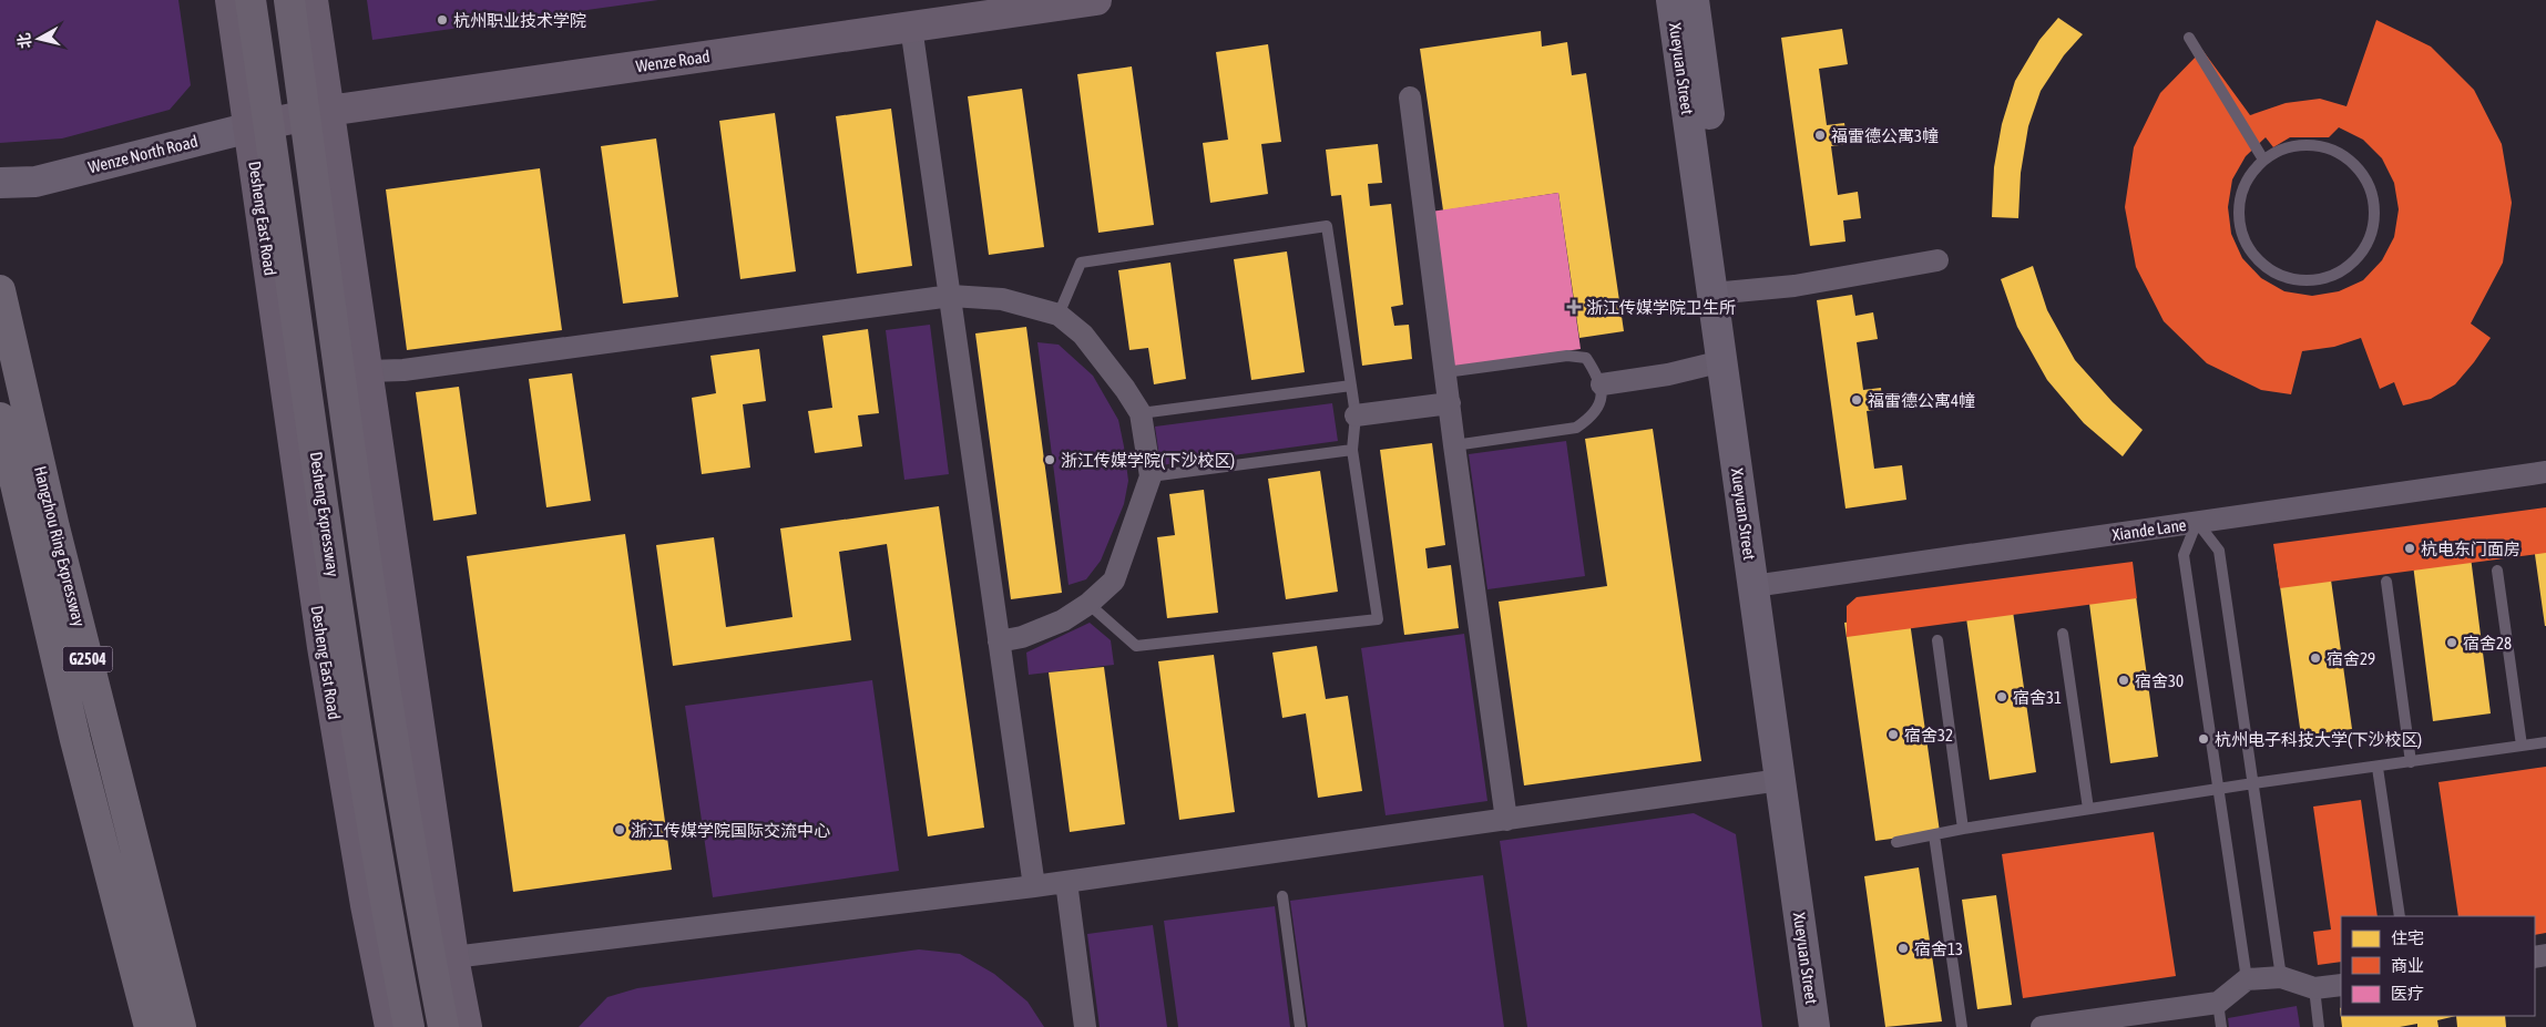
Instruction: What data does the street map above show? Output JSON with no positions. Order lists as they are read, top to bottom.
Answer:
{
  "streets": {
    "highway": ["Desheng Expressway", "Hangzhou Ring Expressway", "G2504"],
    "main road": [
      "Wenze Road",
      "Xueyuan Street",
      "Wenze North Road",
      "Desheng East Road"
    ],
    "street": ["Xiande Lane"]
  },
  "crossings": [
    ["Wenze Road", "Wenze North Road"],
    ["Wenze Road", "Desheng East Road"],
    ["Xueyuan Street", "Xiande Lane"],
    ["Wenze North Road", "Desheng East Road"]
  ],
  "places": {
    "other": [
      "杭州职业技术学院",
      "福雷德公寓3幢",
      "福雷德公寓4幢",
      "浙江传媒学院(下沙校区)",
      "杭电东门面房",
      "宿舍28",
      "宿舍29",
      "宿舍30",
      "宿舍31",
      "宿舍32",
      "杭州电子科技大学(下沙校区)",
      "浙江传媒学院国际交流中心",
      "宿舍13"
    ],
    "health": ["浙江传媒学院卫生所"]
  },
  "legend": ["住宅", "商业", "医疗"],
  "north": "left"
}
